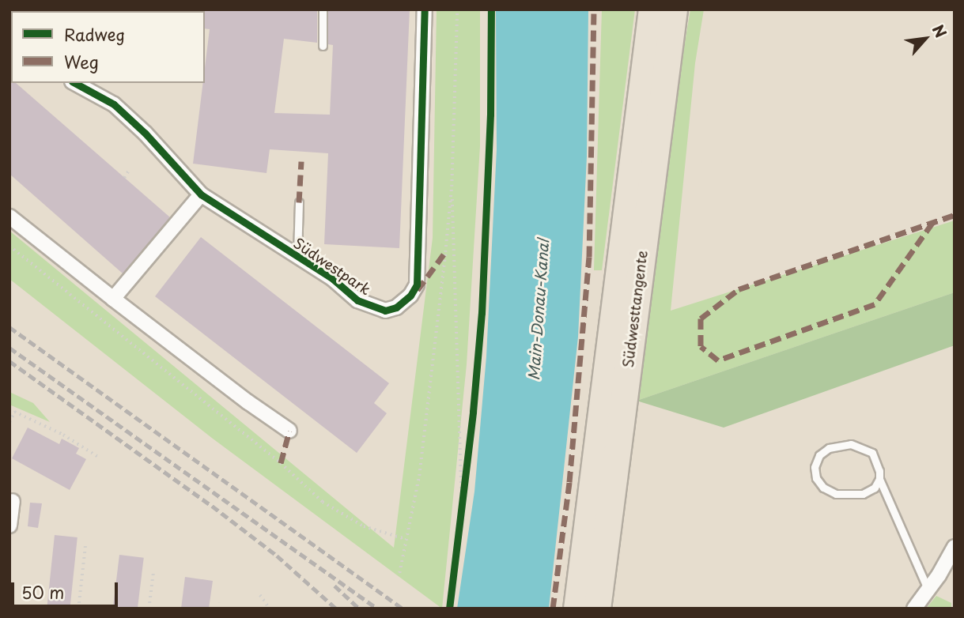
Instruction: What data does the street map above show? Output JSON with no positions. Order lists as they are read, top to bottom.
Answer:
{
  "streets": {
    "highway": ["Südwesttangente"],
    "street": ["Südwestpark"]
  },
  "water": ["Main-Donau-Kanal"],
  "legend": ["Radweg", "Weg"],
  "scale_bar": "50 m",
  "north": "top right"
}
